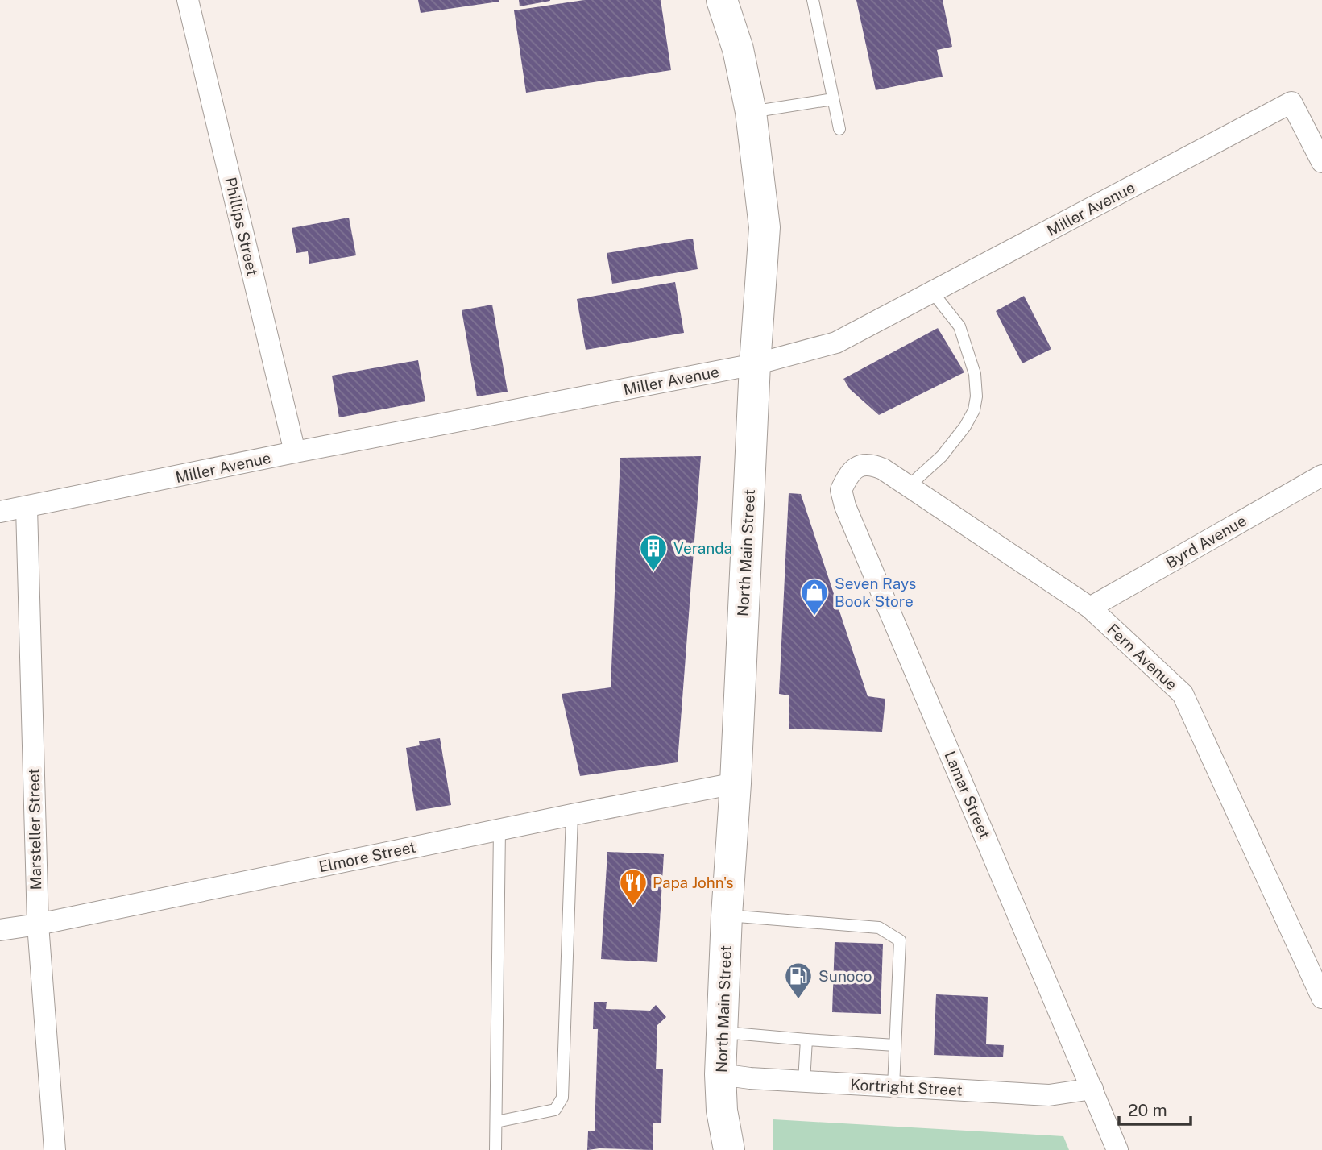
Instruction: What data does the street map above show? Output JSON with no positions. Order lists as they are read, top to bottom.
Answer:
{
  "streets": {
    "main road": ["North Main Street"],
    "street": [
      "Miller Avenue",
      "Phillips Street",
      "Byrd Avenue",
      "Fern Avenue",
      "Lamar Street",
      "Marsteller Street",
      "Elmore Street",
      "Kortright Street"
    ]
  },
  "crossings": [
    ["Miller Avenue", "Phillips Street"],
    ["Miller Avenue", "North Main Street"],
    ["Miller Avenue", "Marsteller Street"],
    ["Byrd Avenue", "Fern Avenue"],
    ["North Main Street", "Elmore Street"],
    ["North Main Street", "Kortright Street"],
    ["Fern Avenue", "Lamar Street"],
    ["Lamar Street", "Kortright Street"],
    ["Marsteller Street", "Elmore Street"]
  ],
  "places": {
    "building": ["Veranda"],
    "shop": ["Seven Rays Book Store"],
    "restaurant": ["Papa John's"],
    "fuel station": ["Sunoco"]
  },
  "scale_bar": "20 m"
}
